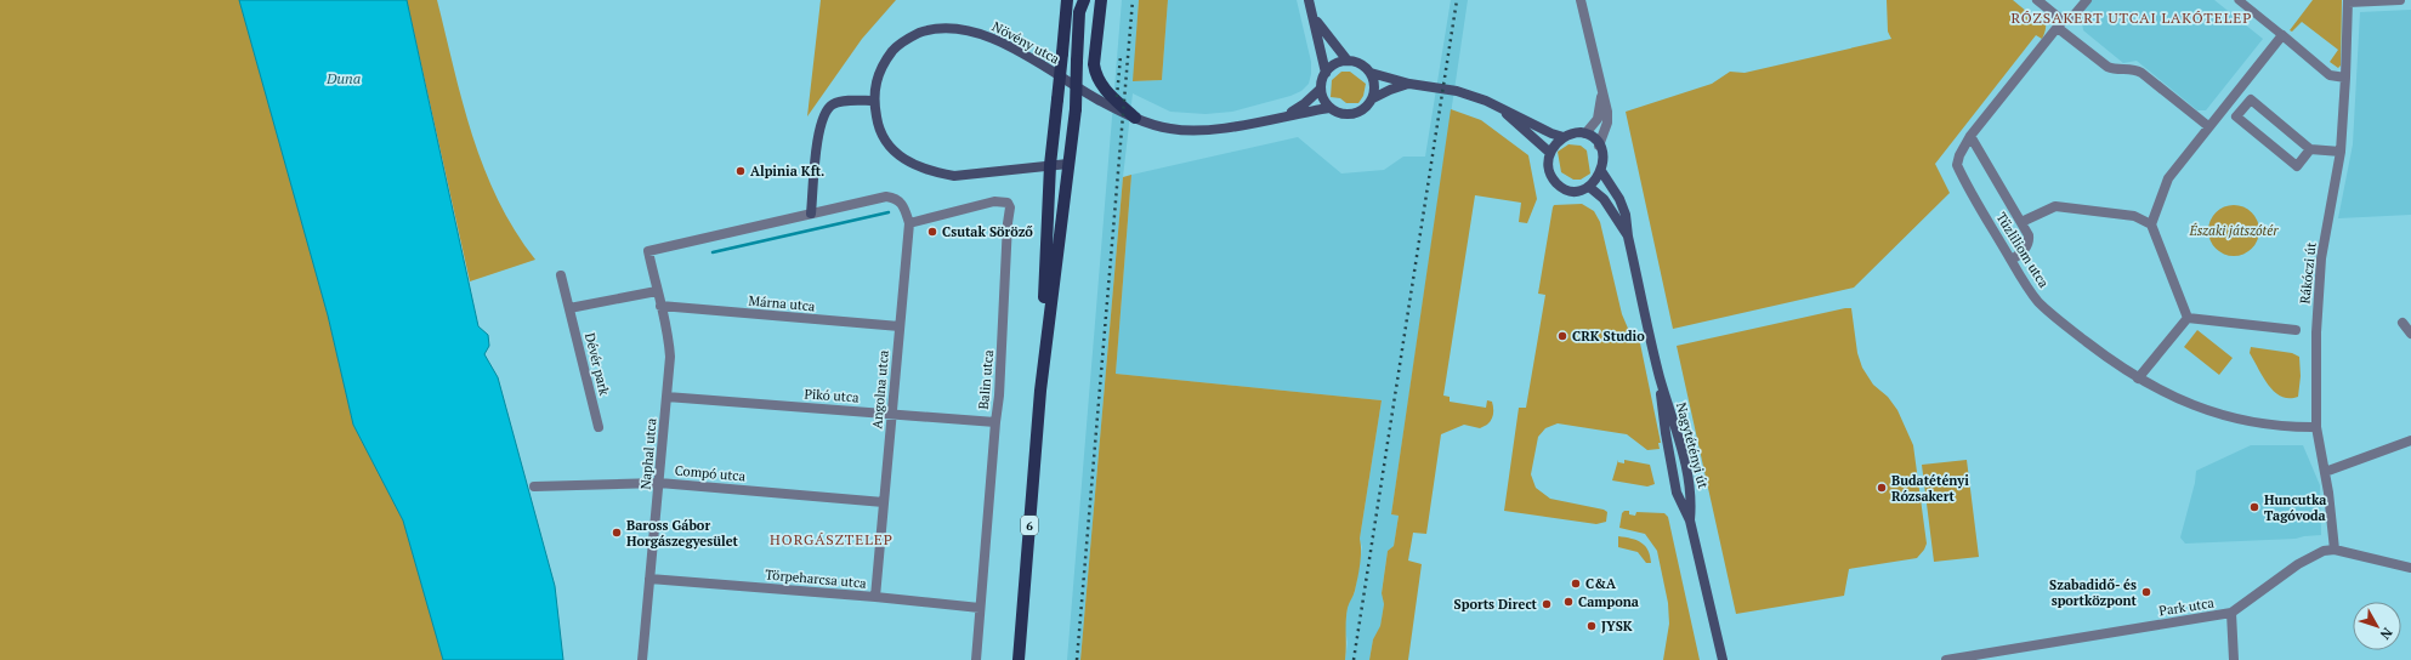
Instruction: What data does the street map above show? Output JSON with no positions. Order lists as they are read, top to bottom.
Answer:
{
  "streets": {
    "main road": ["Növény utca", "Nagytétényi út", "6"],
    "street": [
      "Tűzliliom utca",
      "Rákóczi út",
      "Márna utca",
      "Dévér park",
      "Balin utca",
      "Angolna utca",
      "Pikó utca",
      "Naphal utca",
      "Compó utca",
      "Törpeharcsa utca",
      "Park utca"
    ]
  },
  "crossings": [
    ["Növény utca", "Nagytétényi út"],
    ["Növény utca", "6"],
    ["Tűzliliom utca", "Rákóczi út"],
    ["Rákóczi út", "Park utca"],
    ["Márna utca", "Angolna utca"],
    ["Márna utca", "Naphal utca"],
    ["Balin utca", "Angolna utca"],
    ["Balin utca", "Pikó utca"],
    ["Balin utca", "Törpeharcsa utca"],
    ["Angolna utca", "Pikó utca"],
    ["Angolna utca", "Naphal utca"],
    ["Angolna utca", "Compó utca"],
    ["Angolna utca", "Törpeharcsa utca"],
    ["Pikó utca", "Naphal utca"],
    ["Naphal utca", "Compó utca"],
    ["Naphal utca", "Törpeharcsa utca"]
  ],
  "districts": ["RÓZSAKERT UTCAI LAKÓTELEP", "HORGÁSZTELEP"],
  "water": ["Duna"],
  "parks": ["Északi játszótér"],
  "places": [
    "Alpinia Kft.",
    "Csutak Söröző",
    "CRK Studio",
    "Budatétényi Rózsakert",
    "Huncutka Tagóvoda",
    "Baross Gábor Horgászegyesület",
    "C&A",
    "Szabadidő- és sportközpont",
    "Campona",
    "Sports Direct",
    "JYSK"
  ],
  "north": "bottom right"
}
